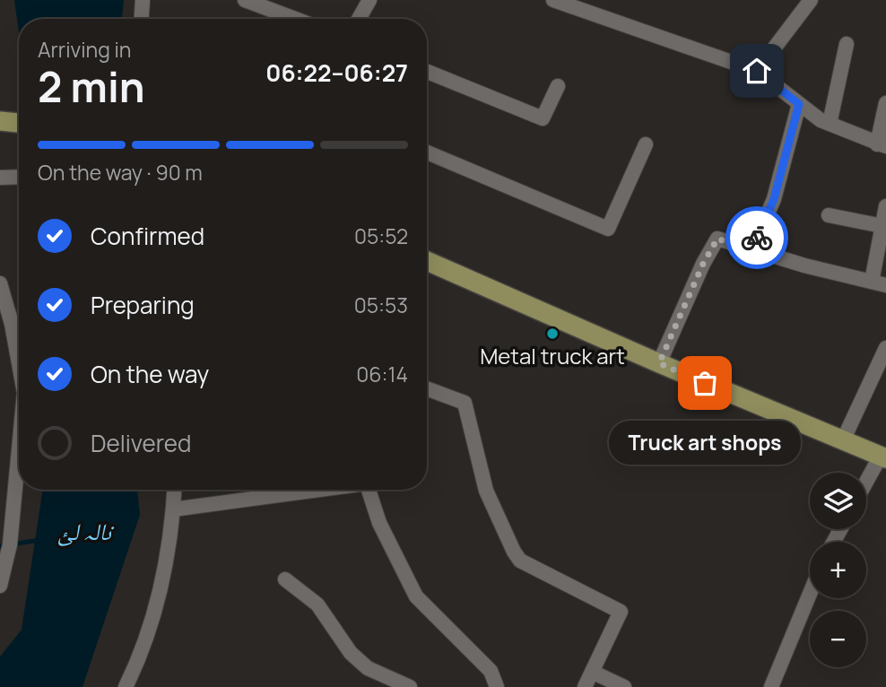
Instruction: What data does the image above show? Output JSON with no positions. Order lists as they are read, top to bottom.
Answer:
{
  "water": ["نالہ لئ"],
  "places": ["Metal truck art", "Truck art shops"],
  "page": {
    "heading": ["2 min", "Arriving in", "06:22–06:27"],
    "bar": "On the way · 90 m",
    "list": [
      ["Confirmed", "05:52"],
      ["Preparing", "05:53"],
      ["On the way", "06:14"],
      "Delivered"
    ],
    "bubble": "Truck art shops",
    "map_buttons": ["+", "−"]
  }
}
